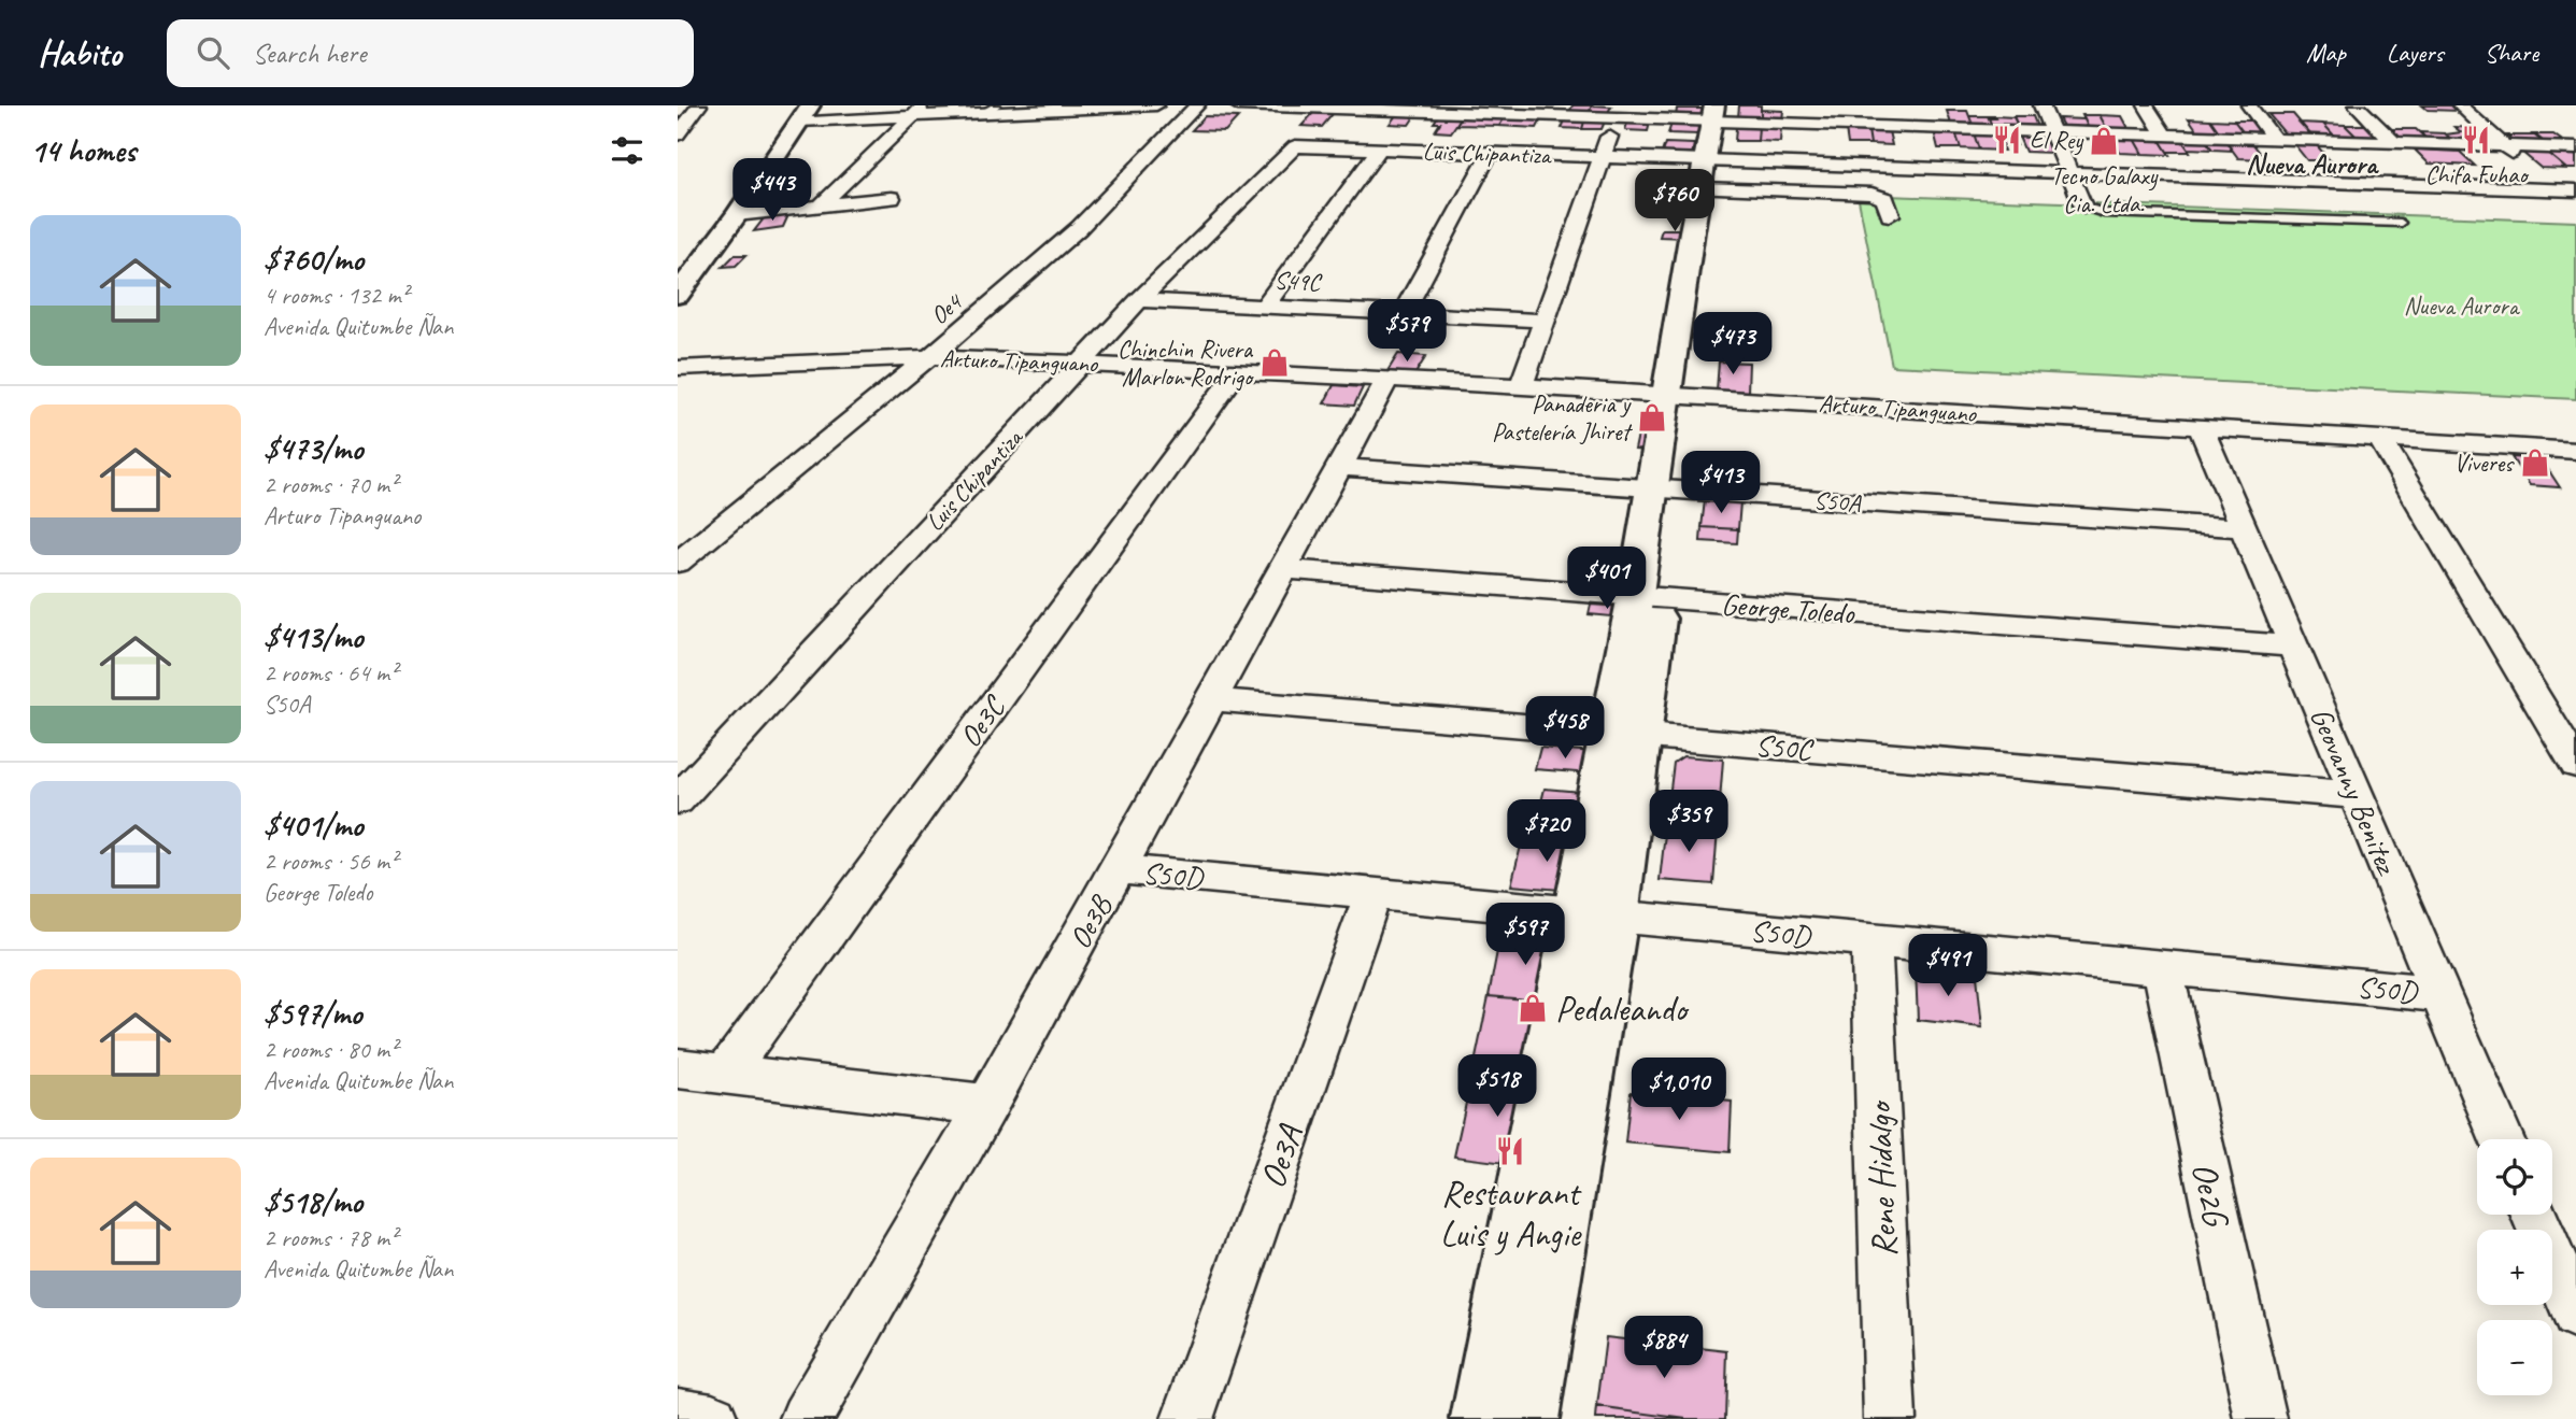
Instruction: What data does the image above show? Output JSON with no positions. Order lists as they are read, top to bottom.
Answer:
{
  "streets": {
    "street": [
      "Luis Chipantiza",
      "S49C",
      "Oe4",
      "Arturo Tipanguano",
      "S50A",
      "George Toledo",
      "Oe3C",
      "S50C",
      "Geovanny Benitez",
      "S50D",
      "Oe3B",
      "Oe3A",
      "Rene Hidalgo",
      "Oe2G"
    ]
  },
  "crossings": [
    ["Luis Chipantiza", "S49C"],
    ["Luis Chipantiza", "Arturo Tipanguano"],
    ["Oe4", "Arturo Tipanguano"],
    ["Arturo Tipanguano", "Oe3C"],
    ["Arturo Tipanguano", "Geovanny Benitez"],
    ["Arturo Tipanguano", "Oe3B"],
    ["S50A", "Geovanny Benitez"],
    ["S50A", "Oe3B"],
    ["George Toledo", "Geovanny Benitez"],
    ["George Toledo", "Oe3B"],
    ["S50C", "Geovanny Benitez"],
    ["S50C", "Oe3B"],
    ["Geovanny Benitez", "S50D"],
    ["S50D", "Oe3B"],
    ["S50D", "Oe3A"],
    ["S50D", "Rene Hidalgo"],
    ["S50D", "Oe2G"]
  ],
  "districts": ["Nueva Aurora"],
  "parks": ["Nueva Aurora"],
  "places": {
    "restaurant": ["El Rey", "Chifa Fuhao", "Restaurant Luis y Angie"],
    "shop": [
      "Tecno Galaxy Cia. Ltda.",
      "Chinchin Rivera Marlon Rodrigo",
      "Panaderia y Pastelería Jhiret",
      "Viveres",
      "Pedaleando"
    ]
  },
  "page": {
    "header": "Habito",
    "search": "Search here",
    "nav": ["Map", "Layers", "Share"],
    "heading": "14 homes",
    "price": [
      "$443",
      "$760",
      "$579",
      "$473",
      "$413",
      "$401",
      "$458",
      "$359",
      "$720",
      "$597",
      "$491",
      "$518",
      "$1,010",
      "$884"
    ],
    "list": [
      {
        "name": "$760/mo",
        "note": "4 rooms · 132 m² · Avenida Quitumbe Ñan"
      },
      {
        "name": "$473/mo",
        "note": "2 rooms · 70 m² · Arturo Tipanguano"
      },
      {
        "name": "$413/mo",
        "note": "2 rooms · 64 m² · S50A"
      },
      {
        "name": "$401/mo",
        "note": "2 rooms · 56 m² · George Toledo"
      },
      {
        "name": "$597/mo",
        "note": "2 rooms · 80 m² · Avenida Quitumbe Ñan"
      },
      {
        "name": "$518/mo",
        "note": "2 rooms · 78 m² · Avenida Quitumbe Ñan"
      }
    ],
    "map_buttons": ["+", "−"]
  }
}
